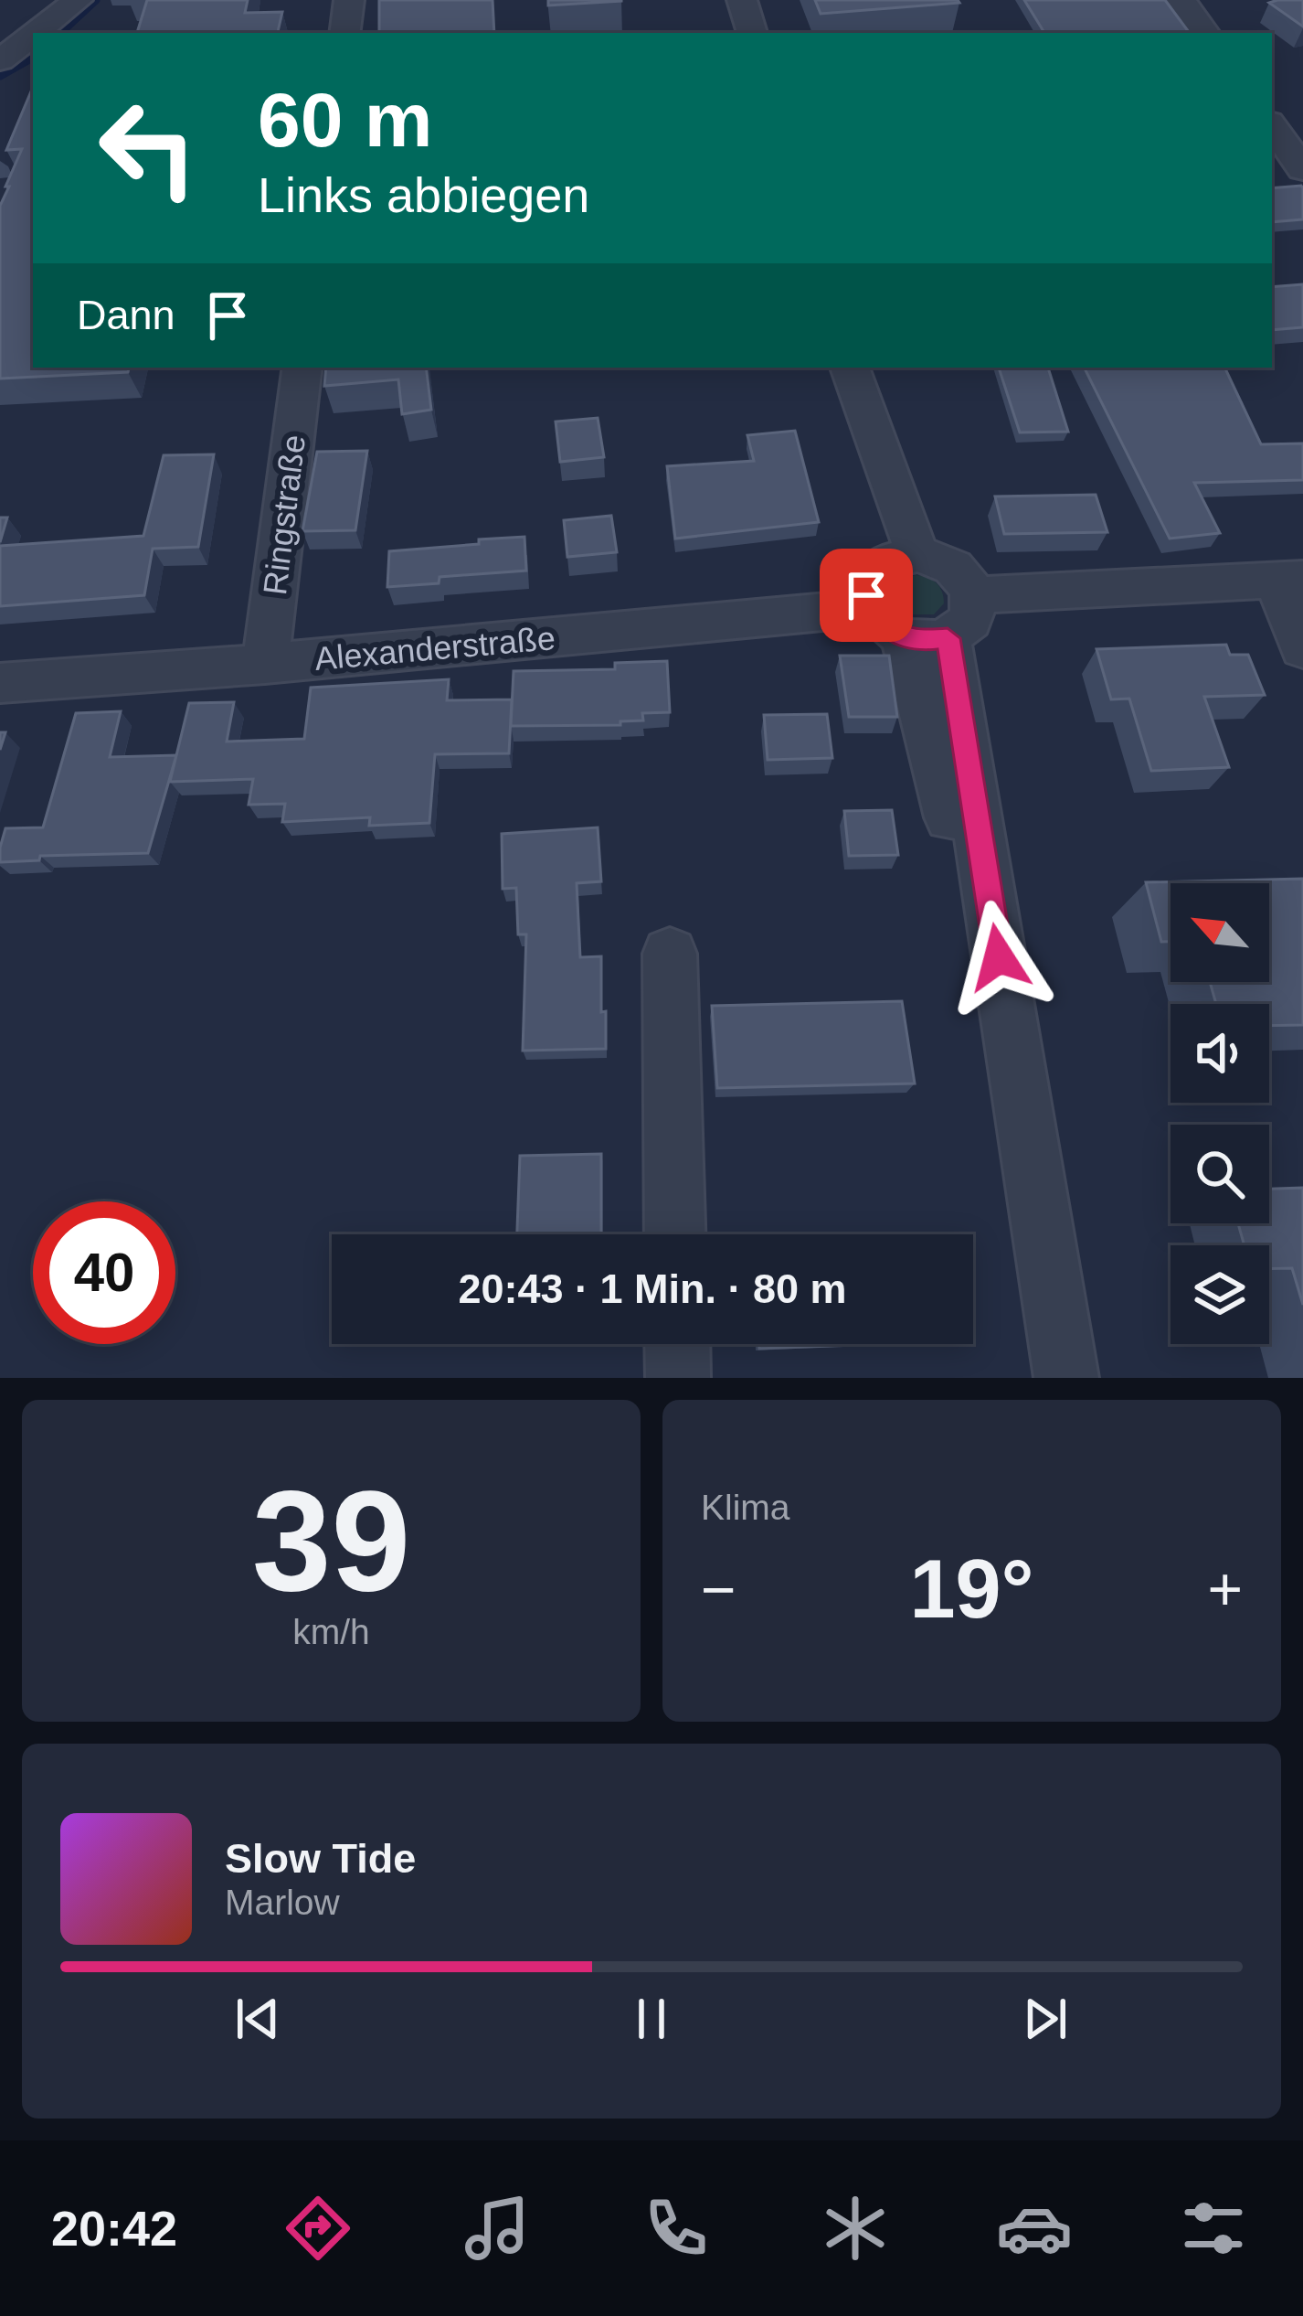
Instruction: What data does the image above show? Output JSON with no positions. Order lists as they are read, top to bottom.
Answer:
{
  "streets": {
    "street": ["Ringstraße", "Alexanderstraße"]
  },
  "crossings": [
    ["Ringstraße", "Alexanderstraße"]
  ],
  "north": "top left",
  "page": {
    "turn": ["60 m", "Links abbiegen"],
    "then": "Dann",
    "limit": "40",
    "trip": "20:43 · 1 Min. · 80 m",
    "tile": [
      ["39", "km/h"],
      "Klima"
    ],
    "heat": ["−", "19°", "+"],
    "song": ["Slow Tide", "Marlow"],
    "tabs": "20:42"
  }
}
